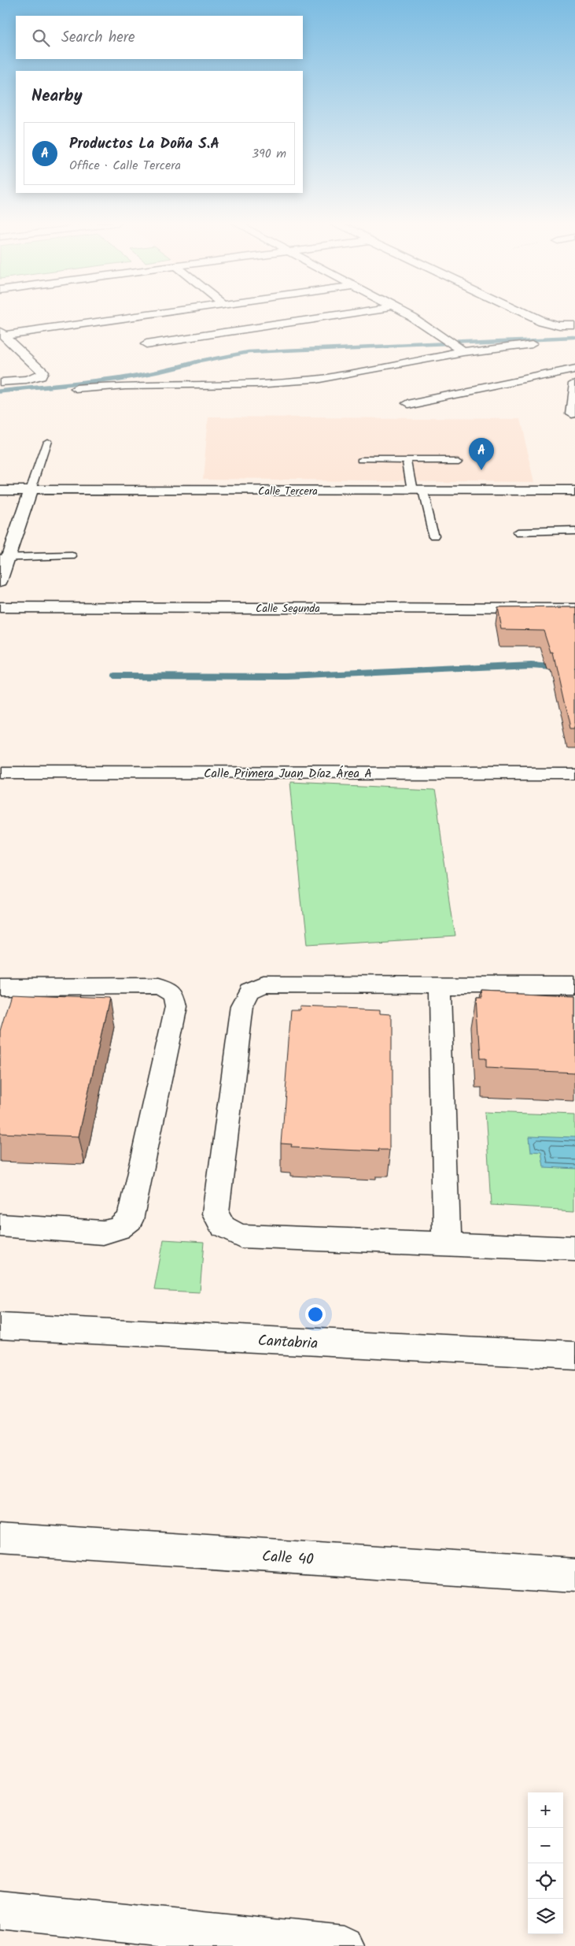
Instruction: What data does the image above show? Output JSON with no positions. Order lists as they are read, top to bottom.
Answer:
{
  "streets": {
    "street": [
      "Calle Tercera",
      "Calle Segunda",
      "Calle Primera Juan Díaz Área A",
      "Cantabria",
      "Calle 40"
    ]
  },
  "page": {
    "search": "Search here",
    "heading": "Nearby",
    "list": [
      {
        "mark": "A",
        "name": "Productos La Doña S.A",
        "note": "Office · Calle Tercera",
        "value": "390 m"
      }
    ],
    "pins": "A",
    "map_buttons": ["+", "−"]
  }
}
